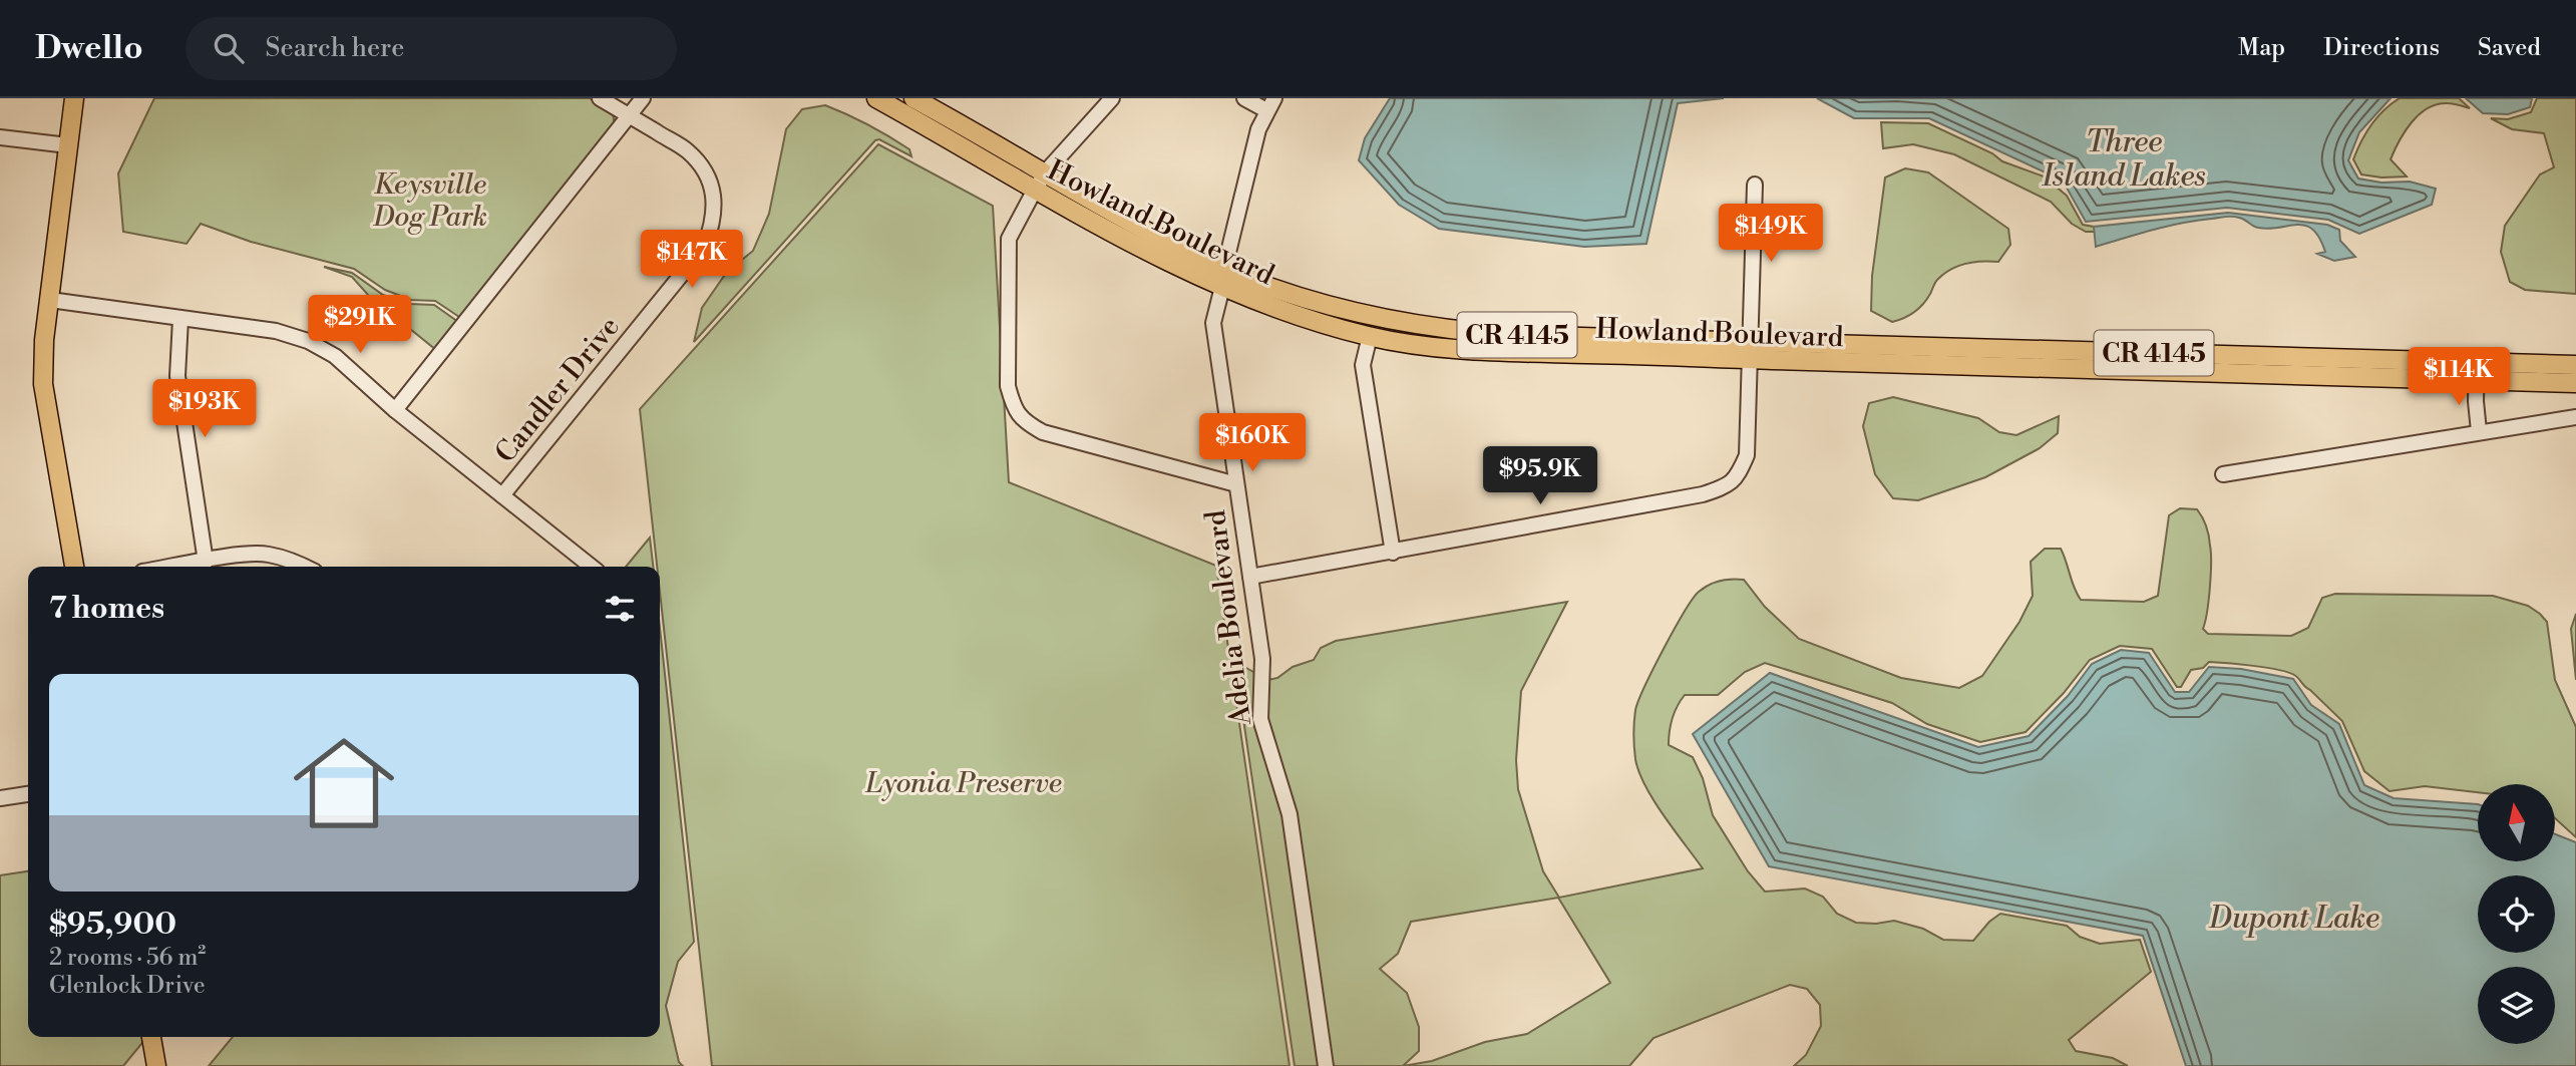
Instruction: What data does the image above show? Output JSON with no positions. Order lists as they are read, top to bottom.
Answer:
{
  "streets": {
    "main road": ["Howland Boulevard", "CR 4145"],
    "street": ["Candler Drive", "Adelia Boulevard"]
  },
  "crossings": [
    ["Howland Boulevard", "Adelia Boulevard"]
  ],
  "water": ["Three Island Lakes", "Dupont Lake"],
  "parks": ["Keysville Dog Park", "Lyonia Preserve"],
  "north": "top",
  "page": {
    "header": "Dwello",
    "search": "Search here",
    "nav": ["Map", "Directions", "Saved"],
    "price": [
      "$149K",
      "$147K",
      "$291K",
      "$114K",
      "$193K",
      "$160K",
      "$95.9K"
    ],
    "heading": "7 homes",
    "list": [
      {
        "name": "$95,900",
        "note": "2 rooms · 56 m² · Glenlock Drive"
      }
    ]
  }
}
